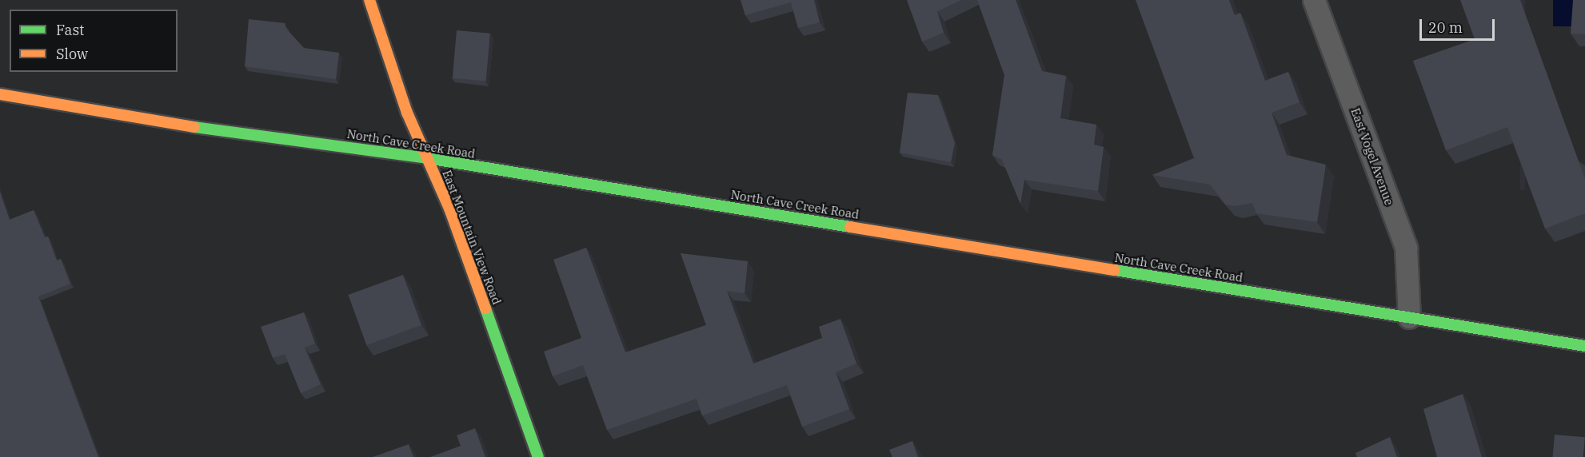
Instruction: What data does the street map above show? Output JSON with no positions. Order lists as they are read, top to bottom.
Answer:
{
  "streets": {
    "main road": ["North Cave Creek Road", "East Mountain View Road"],
    "street": ["East Vogel Avenue"]
  },
  "crossings": [
    ["North Cave Creek Road", "East Vogel Avenue"],
    ["North Cave Creek Road", "East Mountain View Road"]
  ],
  "legend": ["Fast", "Slow"],
  "scale_bar": "20 m"
}
